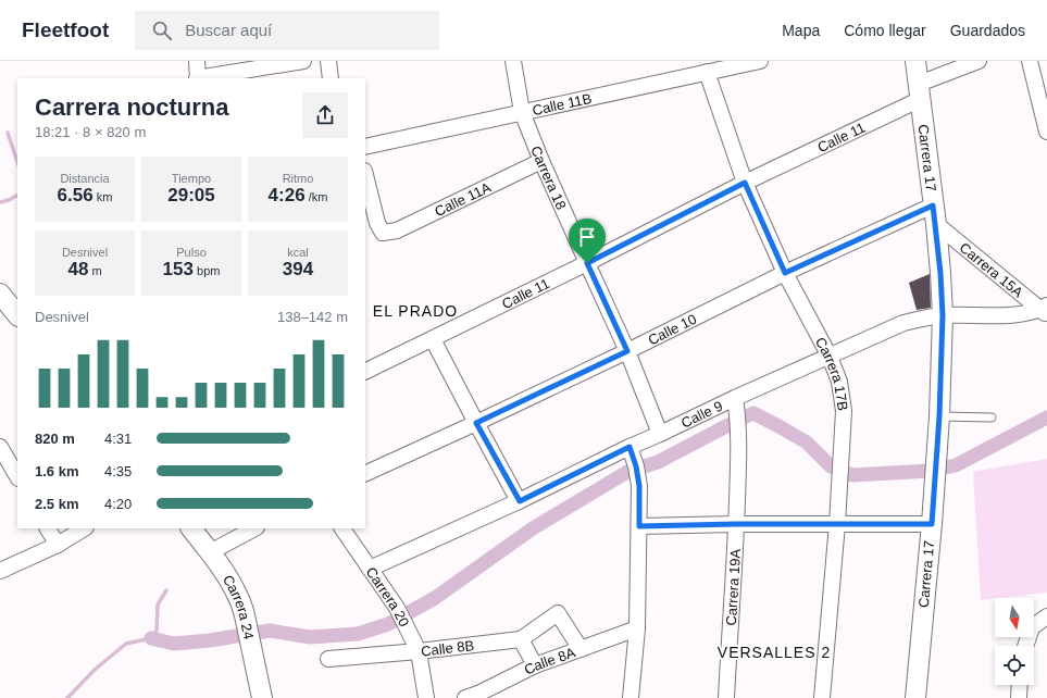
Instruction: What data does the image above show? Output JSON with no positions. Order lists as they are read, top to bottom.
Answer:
{
  "streets": {
    "street": [
      "Calle 11B",
      "Calle 11",
      "Carrera 17",
      "Carrera 18",
      "Calle 11A",
      "Carrera 15A",
      "Calle 10",
      "Carrera 17B",
      "Calle 9",
      "Carrera 19A",
      "Carrera 20",
      "Carrera 24",
      "Calle 8B",
      "Calle 8A"
    ]
  },
  "crossings": [
    ["Calle 11B", "Carrera 18"],
    ["Calle 11B", "Carrera 17B"],
    ["Calle 11", "Carrera 17"],
    ["Calle 11", "Carrera 18"],
    ["Calle 11", "Carrera 17B"],
    ["Carrera 17", "Carrera 15A"],
    ["Carrera 17", "Calle 10"],
    ["Carrera 17", "Calle 9"],
    ["Carrera 18", "Calle 11A"],
    ["Carrera 18", "Calle 10"],
    ["Carrera 18", "Calle 9"],
    ["Carrera 15A", "Calle 10"],
    ["Carrera 15A", "Calle 9"],
    ["Calle 10", "Carrera 17B"],
    ["Carrera 17B", "Calle 9"],
    ["Calle 9", "Carrera 19A"],
    ["Calle 9", "Carrera 20"],
    ["Carrera 20", "Calle 8B"],
    ["Calle 8B", "Calle 8A"]
  ],
  "districts": ["EL PRADO", "VERSALLES 2"],
  "north": "bottom",
  "page": {
    "header": "Fleetfoot",
    "search": "Buscar aquí",
    "nav": ["Mapa", "Cómo llegar", "Guardados"],
    "heading": ["Carrera nocturna", "18:21 · 8 × 820 m"],
    "stats": [
      ["Distancia", "6.56 km"],
      ["Tiempo", "29:05"],
      ["Ritmo", "4:26 /km"],
      ["Desnivel", "48 m"],
      ["Pulso", "153 bpm"],
      ["kcal", "394"]
    ],
    "chart": ["Desnivel", "138–142 m"],
    "list": [
      {
        "name": "820 m",
        "note": "4:31"
      },
      {
        "name": "1.6 km",
        "note": "4:35"
      },
      {
        "name": "2.5 km",
        "note": "4:20"
      }
    ]
  }
}
